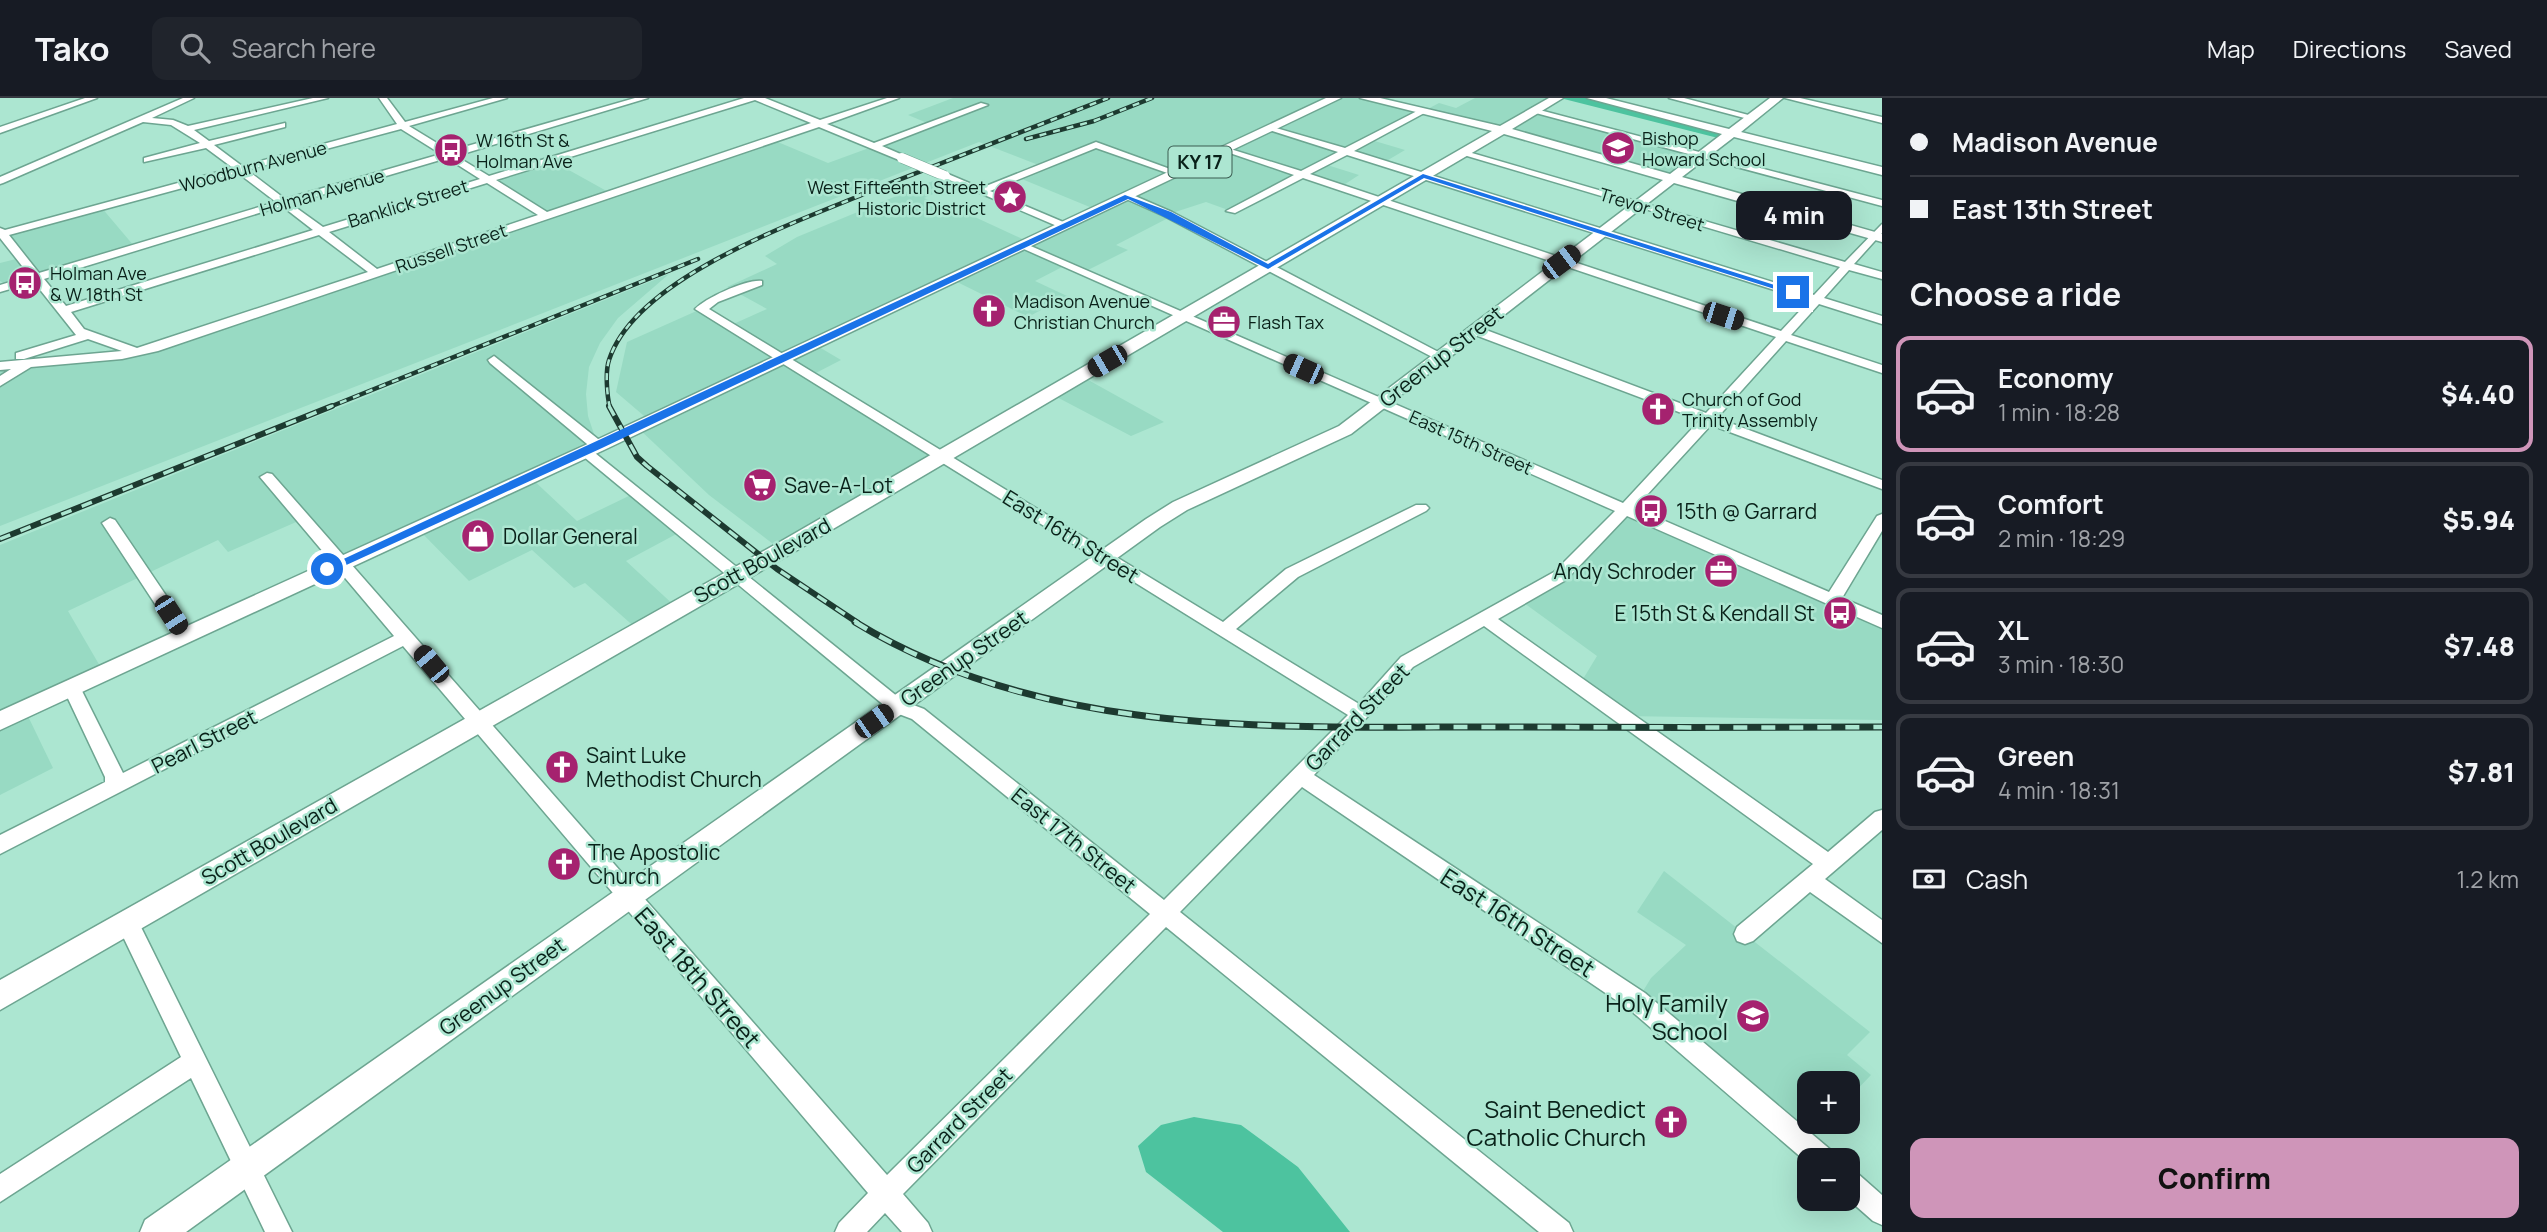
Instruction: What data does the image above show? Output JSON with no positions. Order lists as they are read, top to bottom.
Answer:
{
  "streets": {
    "main road": ["KY 17", "Greenup Street", "Scott Boulevard"],
    "street": [
      "Woodburn Avenue",
      "Holman Avenue",
      "Banklick Street",
      "Trevor Street",
      "Russell Street",
      "East 15th Street",
      "East 16th Street",
      "Garrard Street",
      "Pearl Street",
      "East 17th Street",
      "East 18th Street"
    ]
  },
  "crossings": [
    ["KY 17", "East 15th Street"],
    ["KY 17", "East 16th Street"],
    ["KY 17", "East 17th Street"],
    ["KY 17", "East 18th Street"],
    ["Trevor Street", "Greenup Street"],
    ["Trevor Street", "Scott Boulevard"],
    ["Trevor Street", "Garrard Street"],
    ["Greenup Street", "East 15th Street"],
    ["Greenup Street", "East 16th Street"],
    ["Greenup Street", "East 17th Street"],
    ["Greenup Street", "East 18th Street"],
    ["East 15th Street", "Scott Boulevard"],
    ["East 15th Street", "Garrard Street"],
    ["East 16th Street", "Scott Boulevard"],
    ["East 16th Street", "Garrard Street"],
    ["Scott Boulevard", "East 17th Street"],
    ["Scott Boulevard", "East 18th Street"],
    ["Garrard Street", "East 17th Street"],
    ["Garrard Street", "East 18th Street"],
    ["Pearl Street", "East 18th Street"]
  ],
  "places": {
    "school or university": ["Bishop Howard School", "Holy Family School"],
    "bus stop": [
      "W 16th St & Holman Ave",
      "Holman Ave & W 18th St",
      "15th @ Garrard",
      "E 15th St & Kendall St"
    ],
    "place": ["West Fifteenth Street Historic District"],
    "church": [
      "Madison Avenue Christian Church",
      "Church of God Trinity Assembly",
      "Saint Luke Methodist Church",
      "The Apostolic Church",
      "Saint Benedict Catholic Church"
    ],
    "office": ["Flash Tax", "Andy Schroder"],
    "supermarket": ["Save-A-Lot"],
    "shop": ["Dollar General"]
  },
  "page": {
    "header": "Tako",
    "search": "Search here",
    "nav": ["Map", "Directions", "Saved"],
    "banner": ["Madison Avenue", "East 13th Street"],
    "bubble": "4 min",
    "heading": "Choose a ride",
    "list": [
      {
        "name": "Economy",
        "note": "1 min · 18:28",
        "value": "$4.40"
      },
      {
        "name": "Comfort",
        "note": "2 min · 18:29",
        "value": "$5.94"
      },
      {
        "name": "XL",
        "note": "3 min · 18:30",
        "value": "$7.48"
      },
      {
        "name": "Green",
        "note": "4 min · 18:31",
        "value": "$7.81"
      }
    ],
    "pay": ["Cash", "1.2 km"],
    "map_buttons": ["+", "−"],
    "buttons": "Confirm"
  }
}
